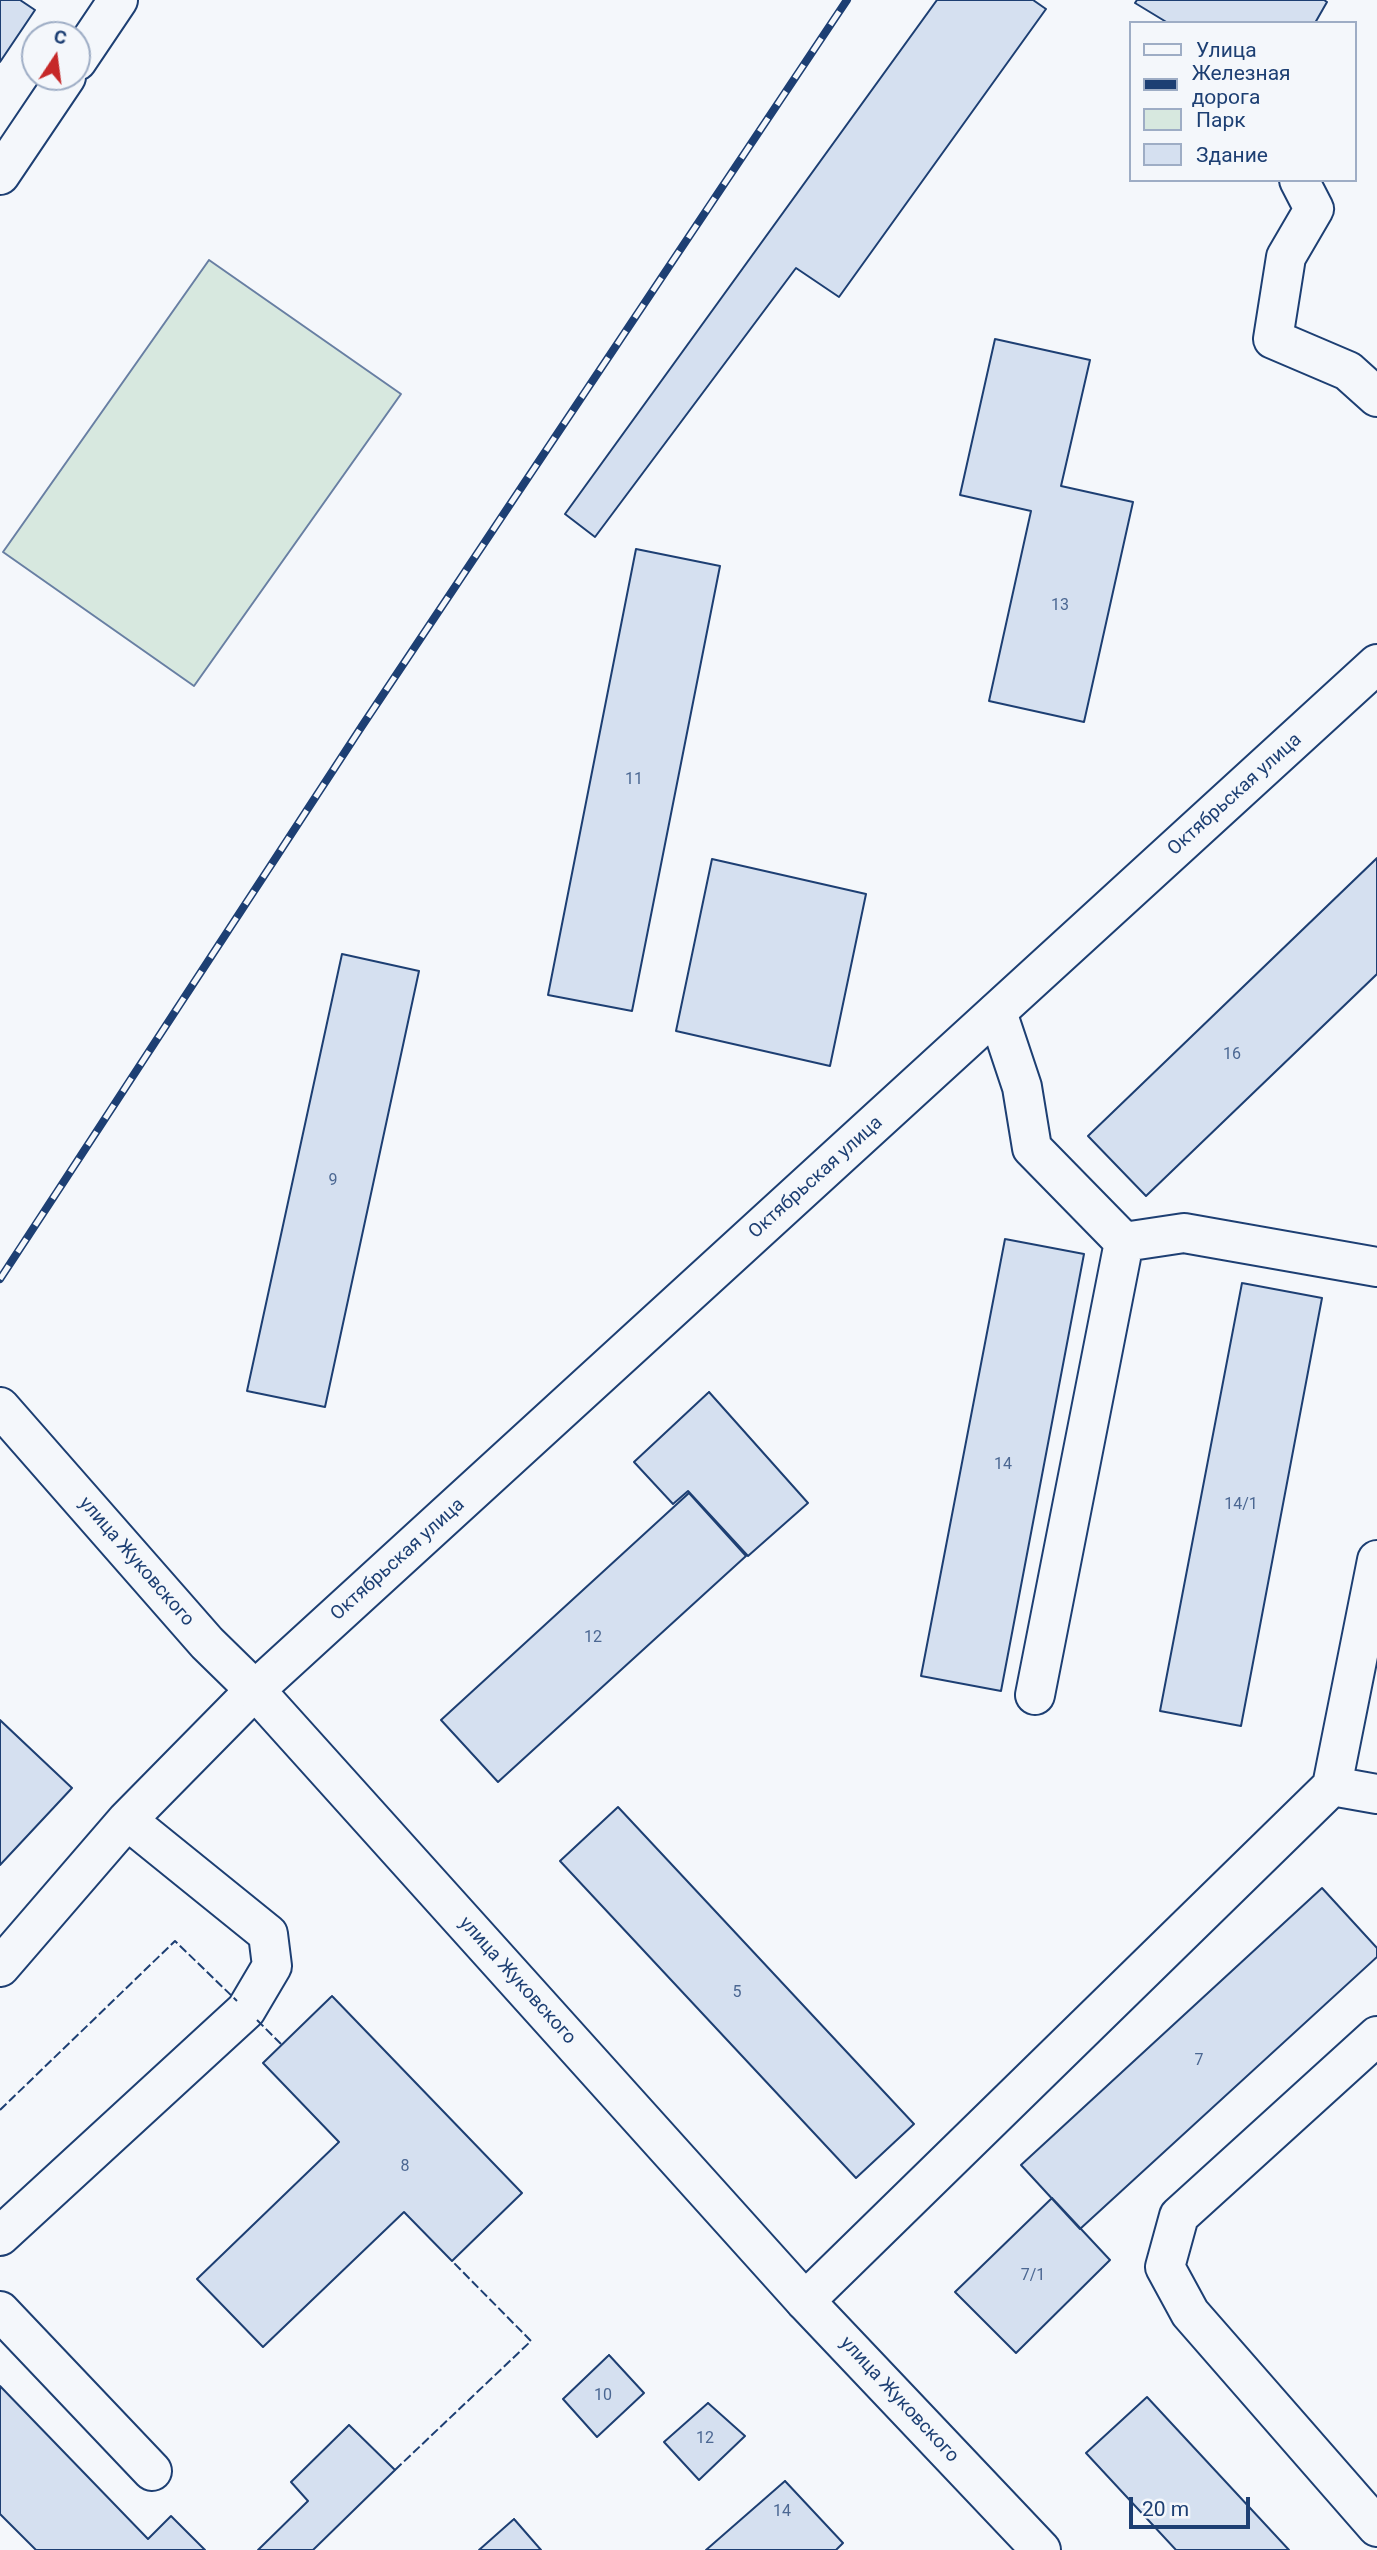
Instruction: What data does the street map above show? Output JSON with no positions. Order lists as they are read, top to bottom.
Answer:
{
  "streets": {
    "main road": ["Октябрьская улица", "улица Жуковского"]
  },
  "crossings": [
    ["Октябрьская улица", "улица Жуковского"]
  ],
  "house_numbers": [
    "13",
    "11",
    "16",
    "9",
    "14",
    "14/1",
    "12",
    "5",
    "7",
    "8",
    "7/1",
    "10",
    "12",
    "14"
  ],
  "legend": [
    "Улица",
    "Железная дорога",
    "Парк",
    "Здание"
  ],
  "scale_bar": "20 m",
  "north": "top"
}
